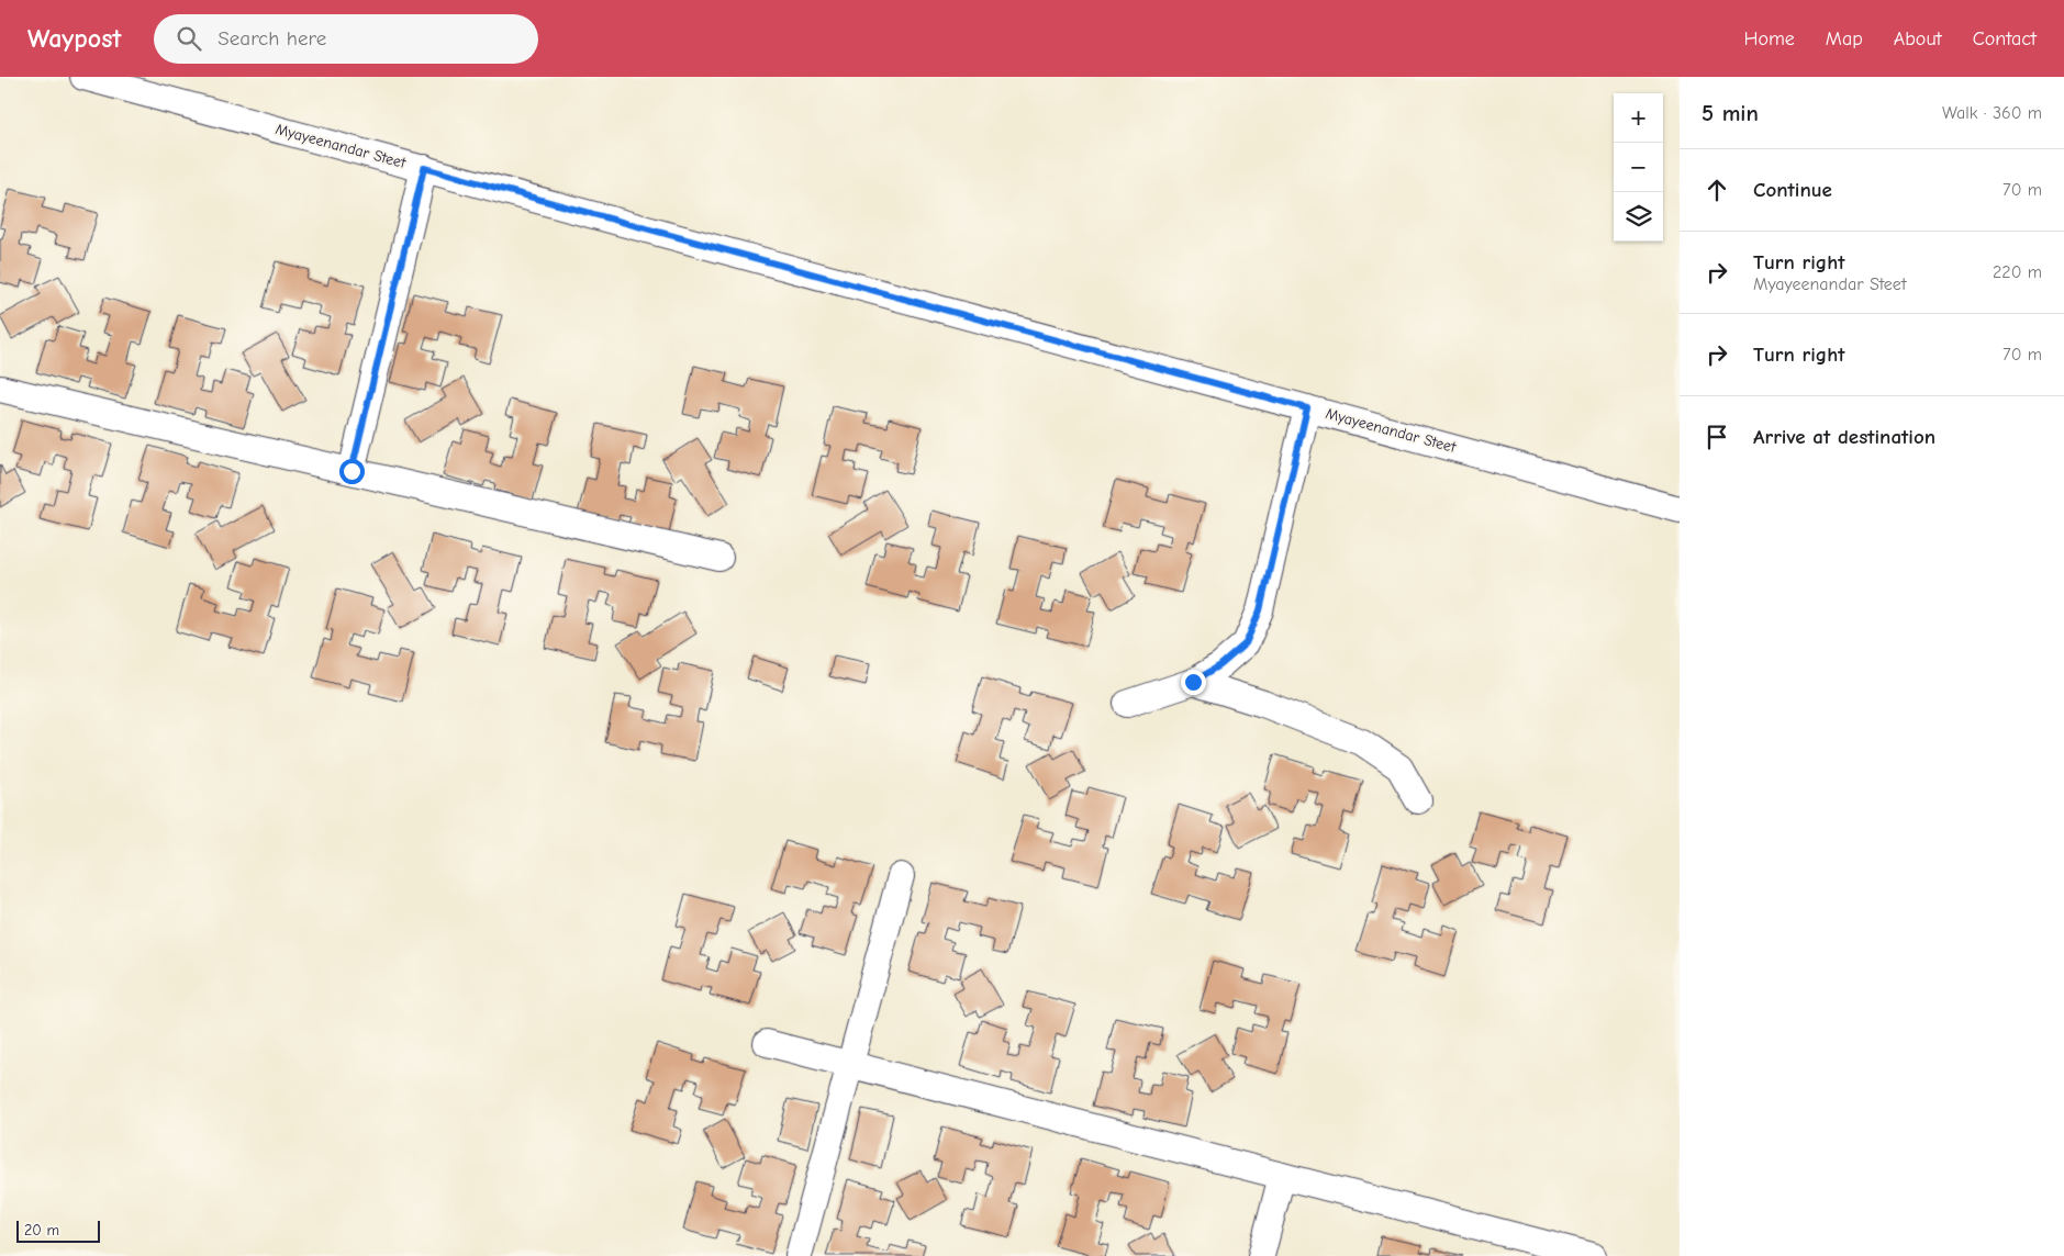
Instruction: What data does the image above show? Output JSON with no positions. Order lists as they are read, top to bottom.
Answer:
{
  "streets": {
    "street": ["Myayeenandar Steet"]
  },
  "scale_bar": "20 m",
  "page": {
    "header": "Waypost",
    "search": "Search here",
    "nav": [
      "Home",
      "Map",
      "About",
      "Contact"
    ],
    "heading": ["5 min", "Walk · 360 m"],
    "map_buttons": ["+", "−"],
    "list": [
      ["Continue", "70 m"],
      ["Turn right", "Myayeenandar Steet", "220 m"],
      ["Turn right", "70 m"],
      "Arrive at destination"
    ],
    "scale": "20 m"
  }
}
